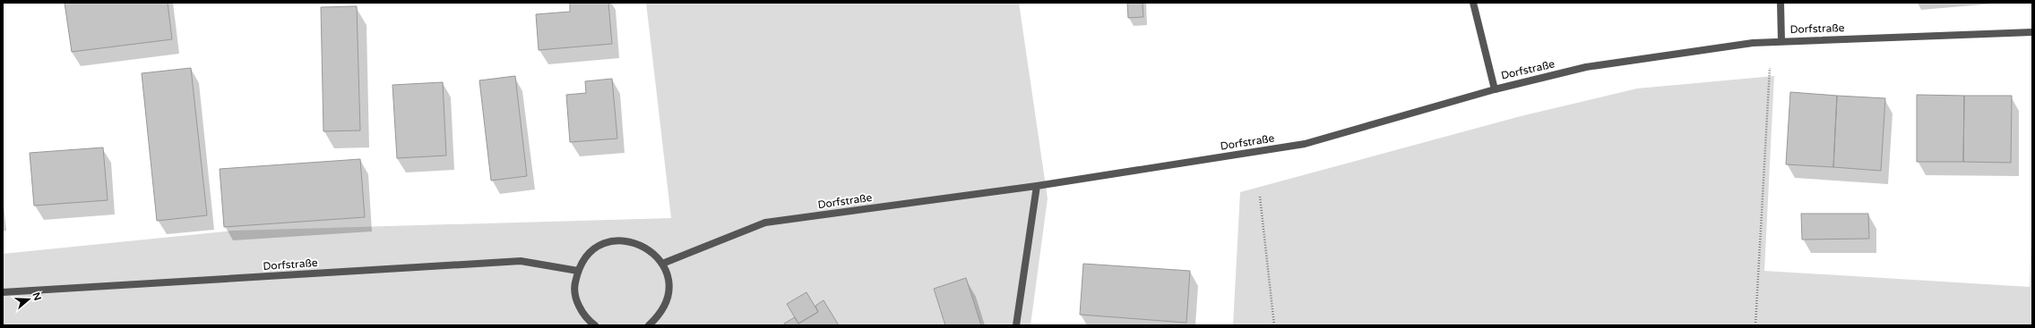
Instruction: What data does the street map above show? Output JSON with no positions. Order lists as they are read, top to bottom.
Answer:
{
  "streets": {
    "street": ["Dorfstraße"]
  },
  "north": "right"
}
